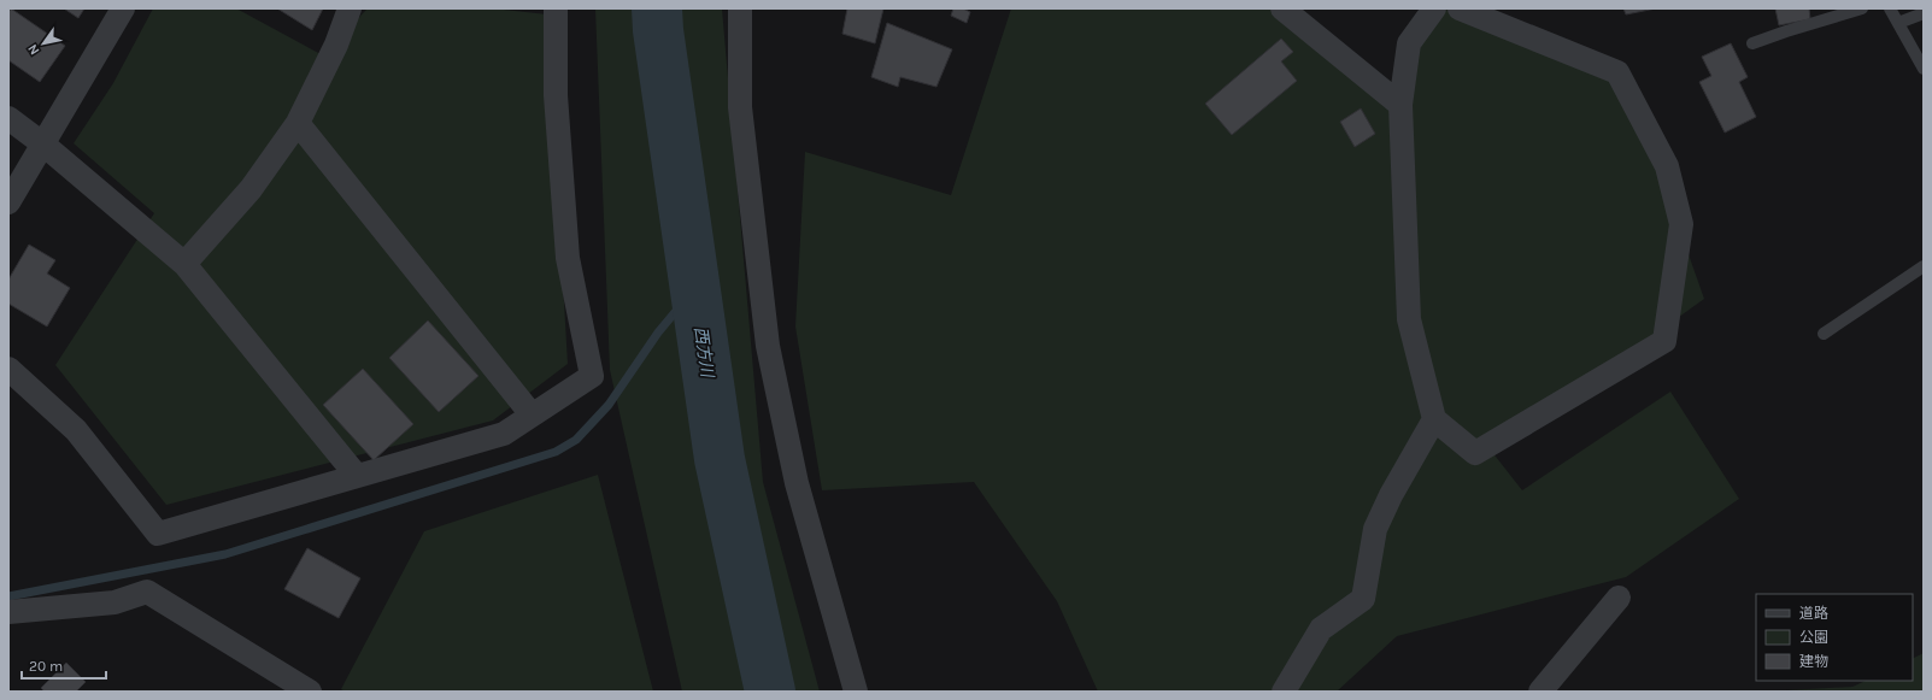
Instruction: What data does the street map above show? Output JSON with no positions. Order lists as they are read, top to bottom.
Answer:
{
  "water": ["西方川"],
  "legend": ["道路", "公園", "建物"],
  "scale_bar": "20 m",
  "north": "bottom left"
}
